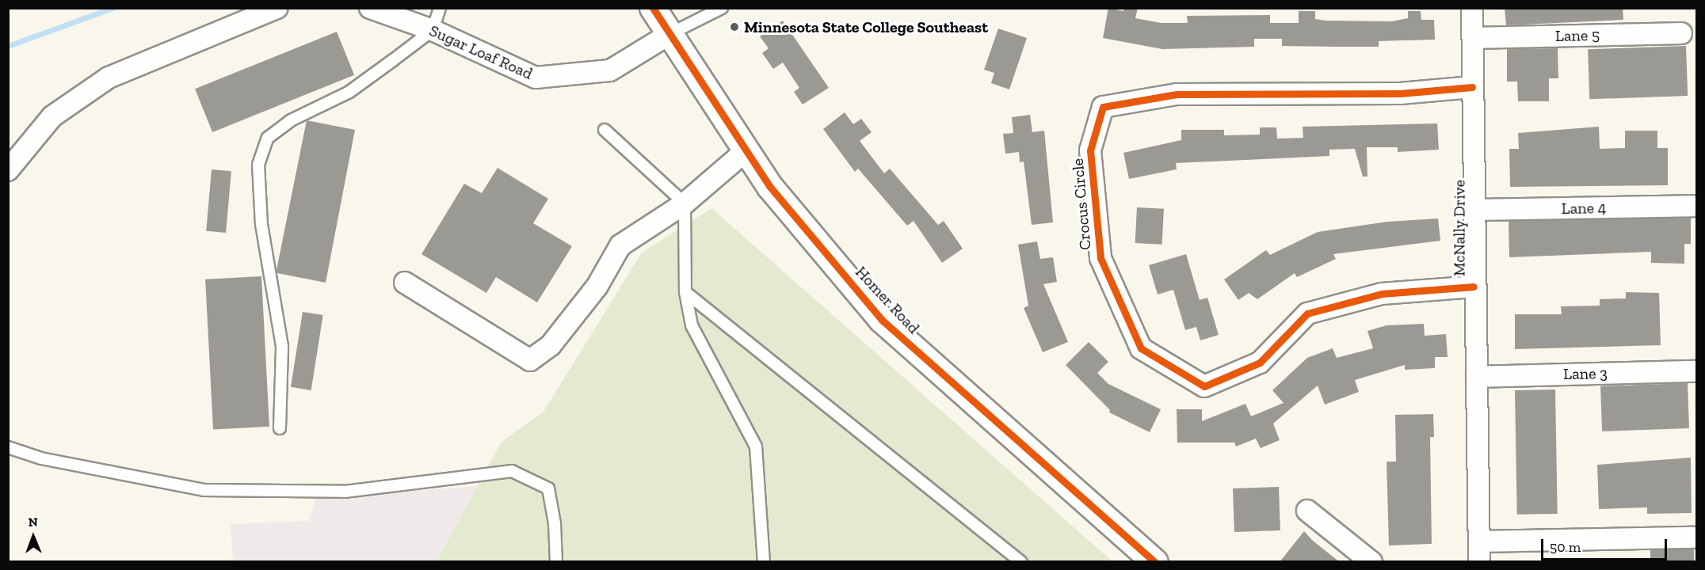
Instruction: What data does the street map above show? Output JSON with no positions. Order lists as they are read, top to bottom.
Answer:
{
  "streets": {
    "street": [
      "Lane 5",
      "Sugar Loaf Road",
      "Crocus Circle",
      "Lane 4",
      "McNally Drive",
      "Homer Road",
      "Lane 3"
    ]
  },
  "crossings": [
    ["Lane 5", "McNally Drive"],
    ["Sugar Loaf Road", "Homer Road"],
    ["Crocus Circle", "McNally Drive"],
    ["Lane 4", "McNally Drive"],
    ["McNally Drive", "Lane 3"]
  ],
  "places": ["Minnesota State College Southeast"],
  "scale_bar": "50 m",
  "north": "top"
}
